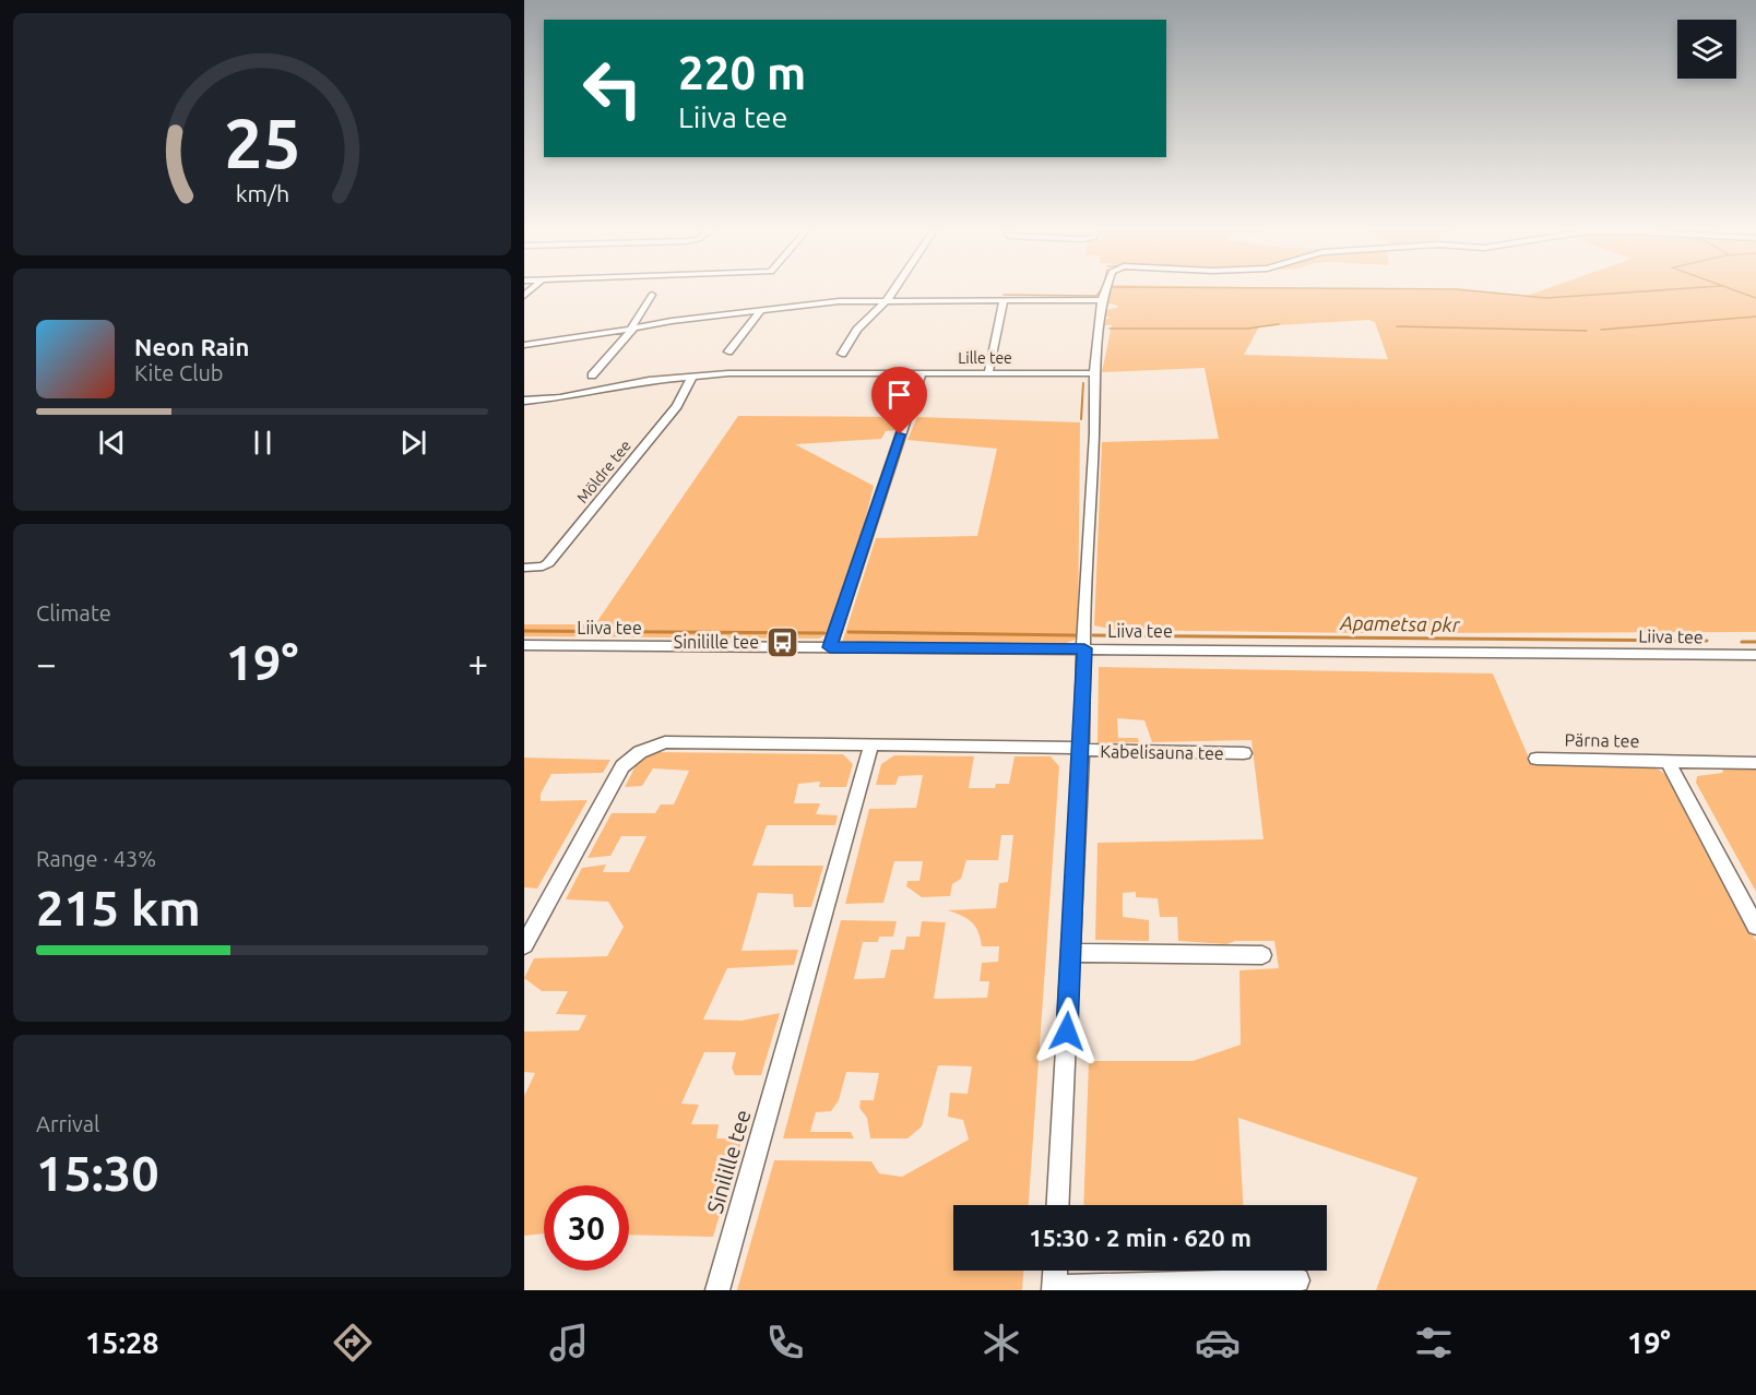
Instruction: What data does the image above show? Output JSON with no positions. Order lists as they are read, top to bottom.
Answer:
{
  "streets": {
    "street": [
      "Lille tee",
      "Möldre tee",
      "Liiva tee",
      "Pärna tee",
      "Kabelisauna tee",
      "Sinilille tee"
    ]
  },
  "crossings": [
    ["Lille tee", "Möldre tee"],
    ["Liiva tee", "Kabelisauna tee"]
  ],
  "water": ["Apametsa pkr"],
  "places": {
    "bus stop": ["Sinilille tee"]
  },
  "page": {
    "turn": ["220 m", "Liiva tee"],
    "song": ["Neon Rain", "Kite Club"],
    "tile": [
      "Climate",
      ["Range · 43%", "215 km"],
      ["Arrival", "15:30"]
    ],
    "heat": ["−", "19°", "+"],
    "limit": "30",
    "trip": "15:30 · 2 min · 620 m",
    "tabs": ["15:28", "19°"],
    "gauge": ["25", "km/h"]
  }
}
